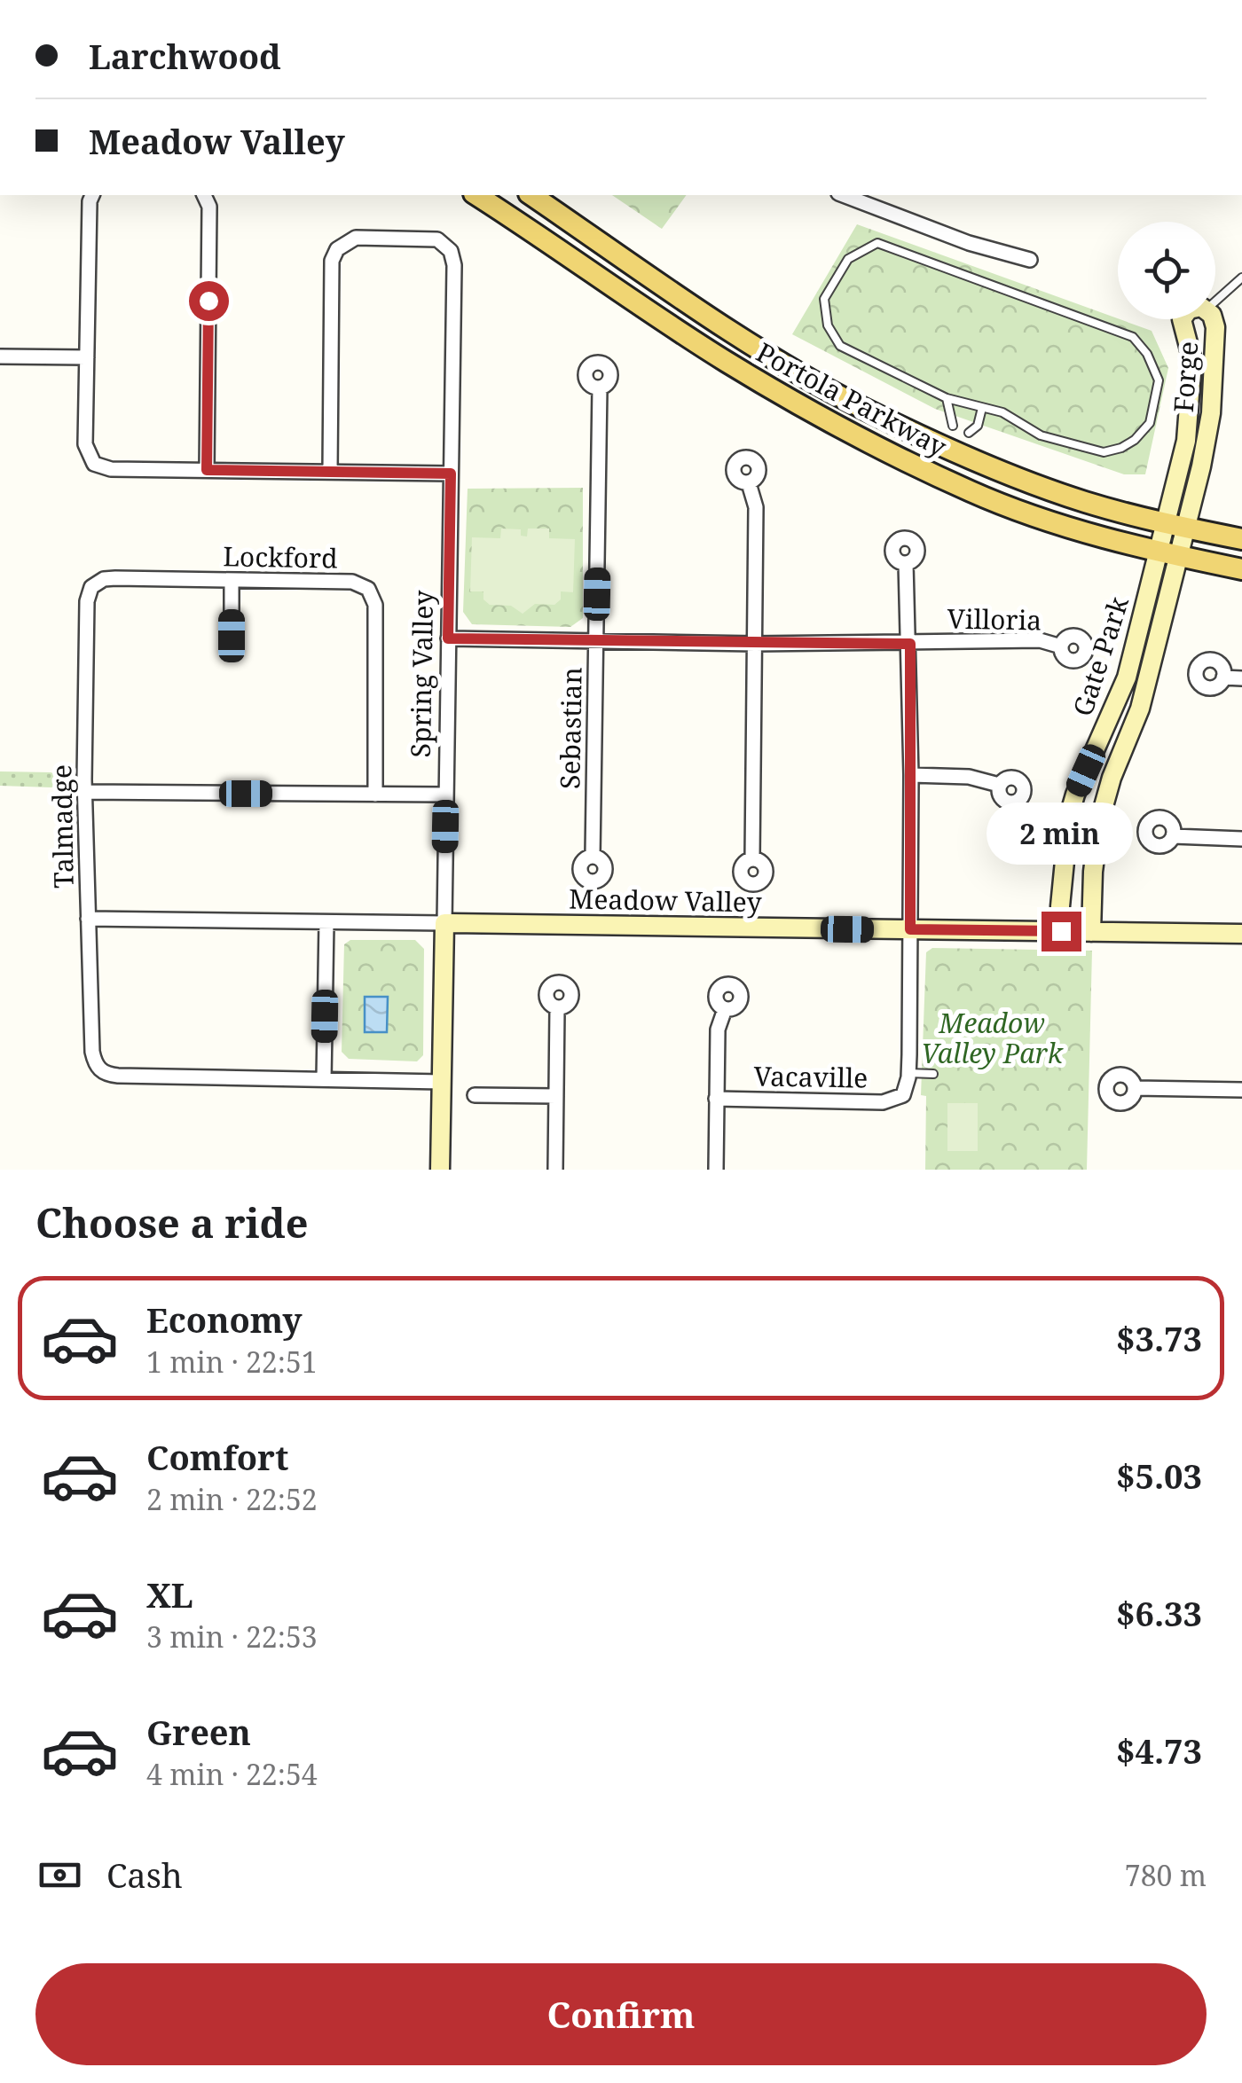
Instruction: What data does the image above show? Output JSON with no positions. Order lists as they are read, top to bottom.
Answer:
{
  "streets": {
    "main road": ["Portola Parkway"],
    "street": [
      "Forge",
      "Lockford",
      "Villoria",
      "Gate Park",
      "Spring Valley",
      "Sebastian",
      "Talmadge",
      "Meadow Valley",
      "Vacaville"
    ]
  },
  "crossings": [
    ["Forge", "Portola Parkway"],
    ["Forge", "Gate Park"],
    ["Portola Parkway", "Gate Park"],
    ["Lockford", "Talmadge"],
    ["Villoria", "Spring Valley"],
    ["Villoria", "Sebastian"],
    ["Gate Park", "Meadow Valley"],
    ["Spring Valley", "Meadow Valley"],
    ["Talmadge", "Meadow Valley"]
  ],
  "parks": ["Meadow Valley Park"],
  "page": {
    "banner": ["Larchwood", "Meadow Valley"],
    "bubble": "2 min",
    "heading": "Choose a ride",
    "list": [
      {
        "name": "Economy",
        "note": "1 min · 22:51",
        "value": "$3.73"
      },
      {
        "name": "Comfort",
        "note": "2 min · 22:52",
        "value": "$5.03"
      },
      {
        "name": "XL",
        "note": "3 min · 22:53",
        "value": "$6.33"
      },
      {
        "name": "Green",
        "note": "4 min · 22:54",
        "value": "$4.73"
      }
    ],
    "pay": ["Cash", "780 m"],
    "buttons": "Confirm"
  }
}
